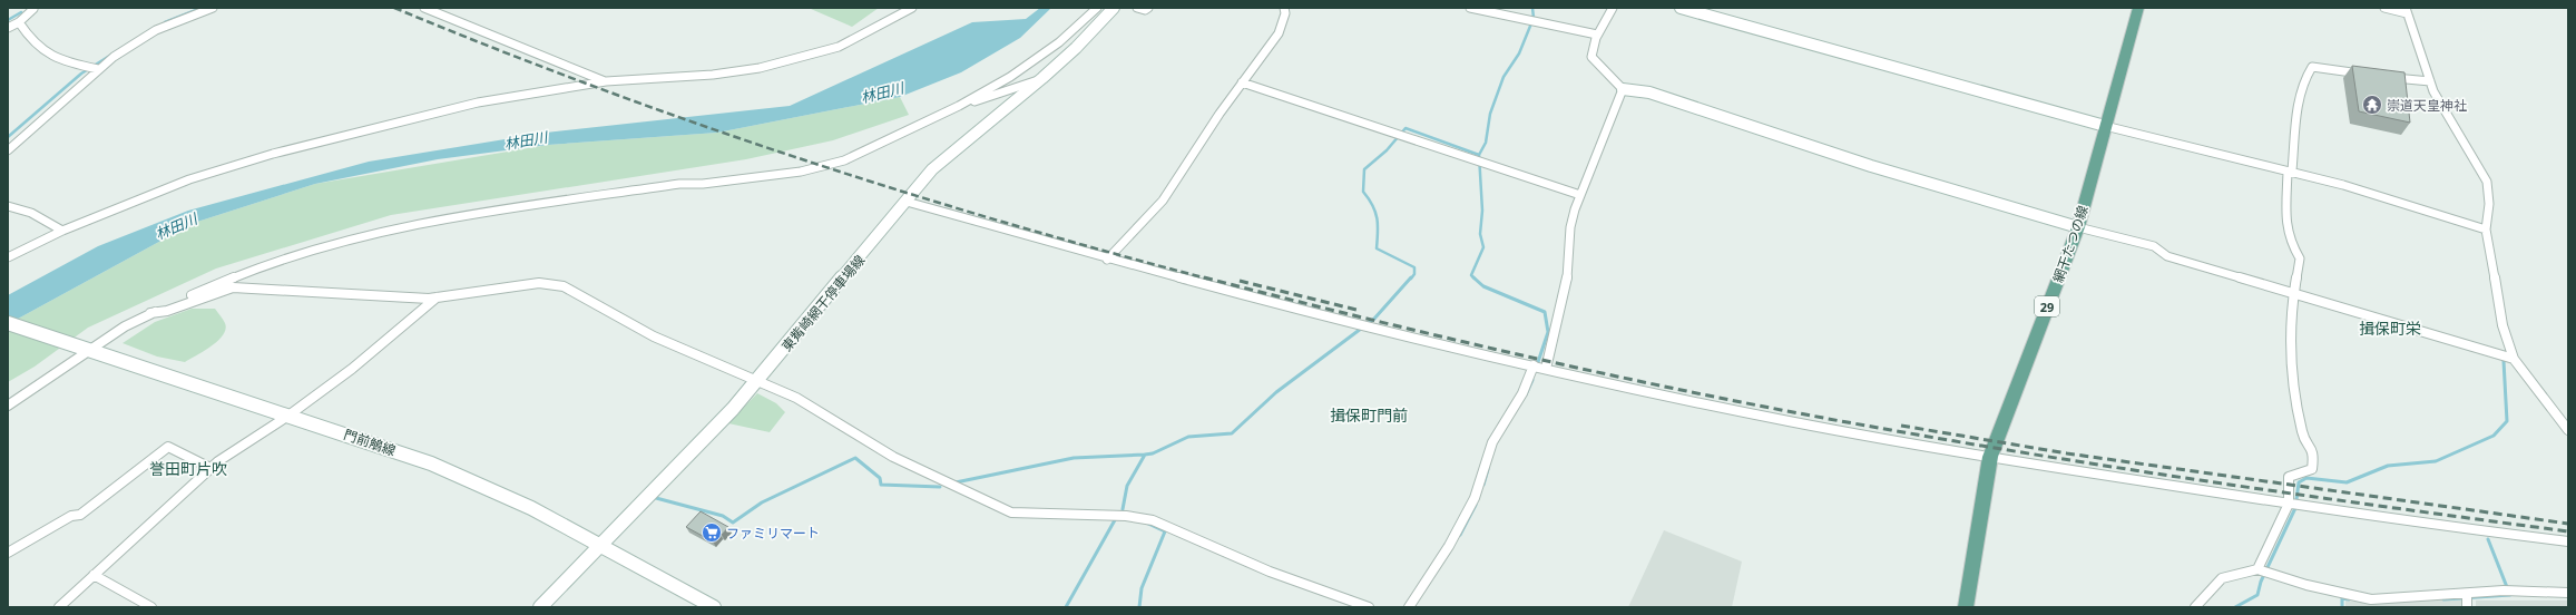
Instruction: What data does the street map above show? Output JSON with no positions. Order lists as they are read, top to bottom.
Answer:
{
  "streets": {
    "main road": [
      "網干たつの線",
      "東觜崎網干停車場線",
      "29",
      "門前鵤線"
    ]
  },
  "crossings": [
    ["東觜崎網干停車場線", "門前鵤線"]
  ],
  "districts": ["揖保町栄", "揖保町門前", "誉田町片吹"],
  "water": ["林田川"],
  "places": {
    "temple": ["崇道天皇神社"],
    "supermarket": ["ファミリマート"]
  }
}
